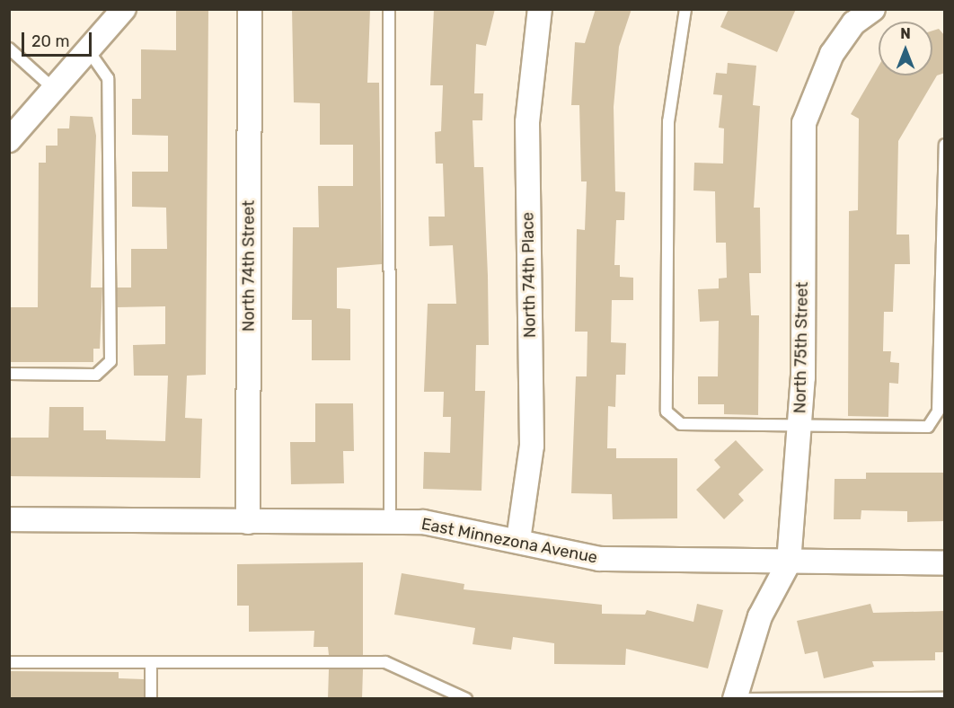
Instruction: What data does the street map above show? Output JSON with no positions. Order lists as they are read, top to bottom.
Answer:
{
  "streets": {
    "street": [
      "North 74th Street",
      "North 74th Place",
      "North 75th Street",
      "East Minnezona Avenue"
    ]
  },
  "crossings": [
    ["North 74th Street", "East Minnezona Avenue"],
    ["North 74th Place", "East Minnezona Avenue"],
    ["North 75th Street", "East Minnezona Avenue"]
  ],
  "scale_bar": "20 m",
  "north": "top"
}
